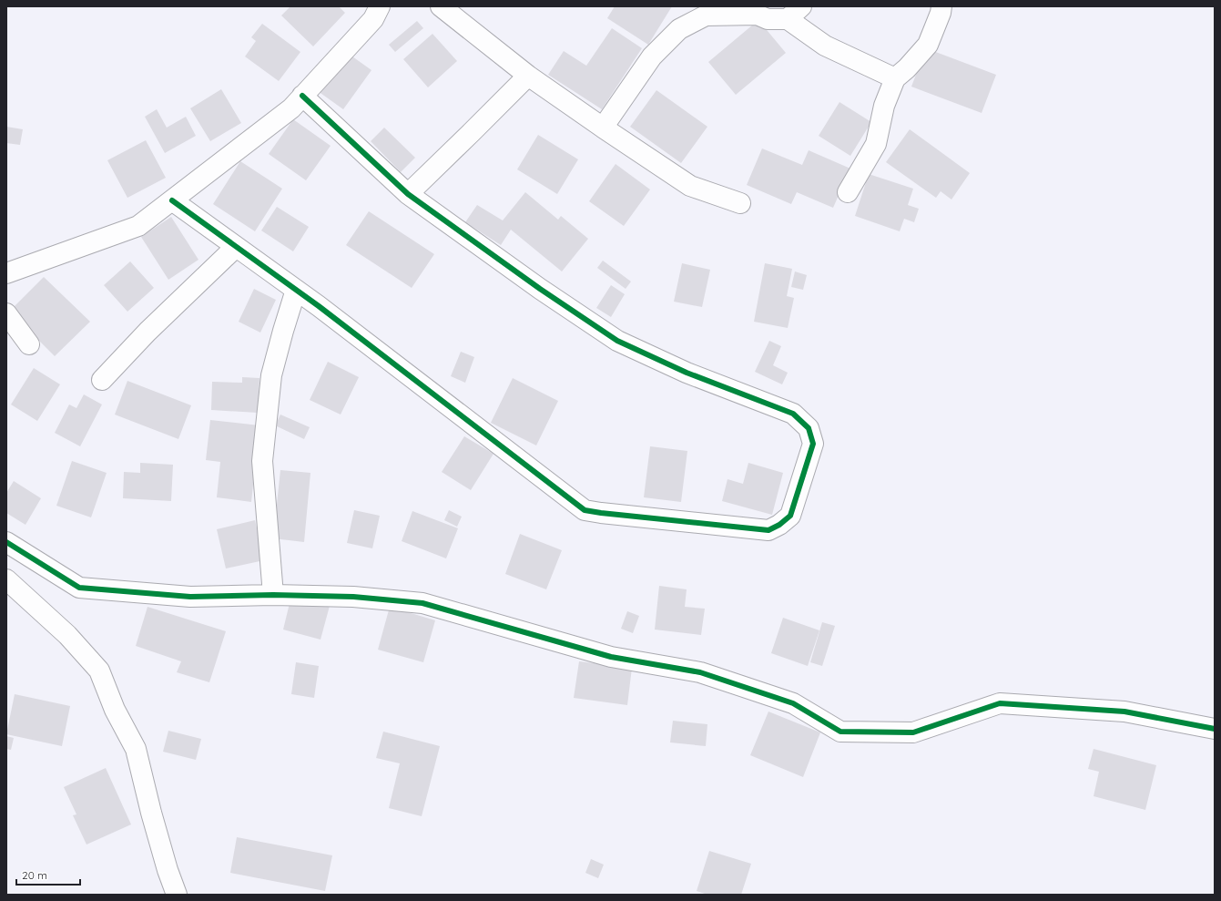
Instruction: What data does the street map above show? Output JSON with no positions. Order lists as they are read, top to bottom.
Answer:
{
  "scale_bar": "20 m"
}
